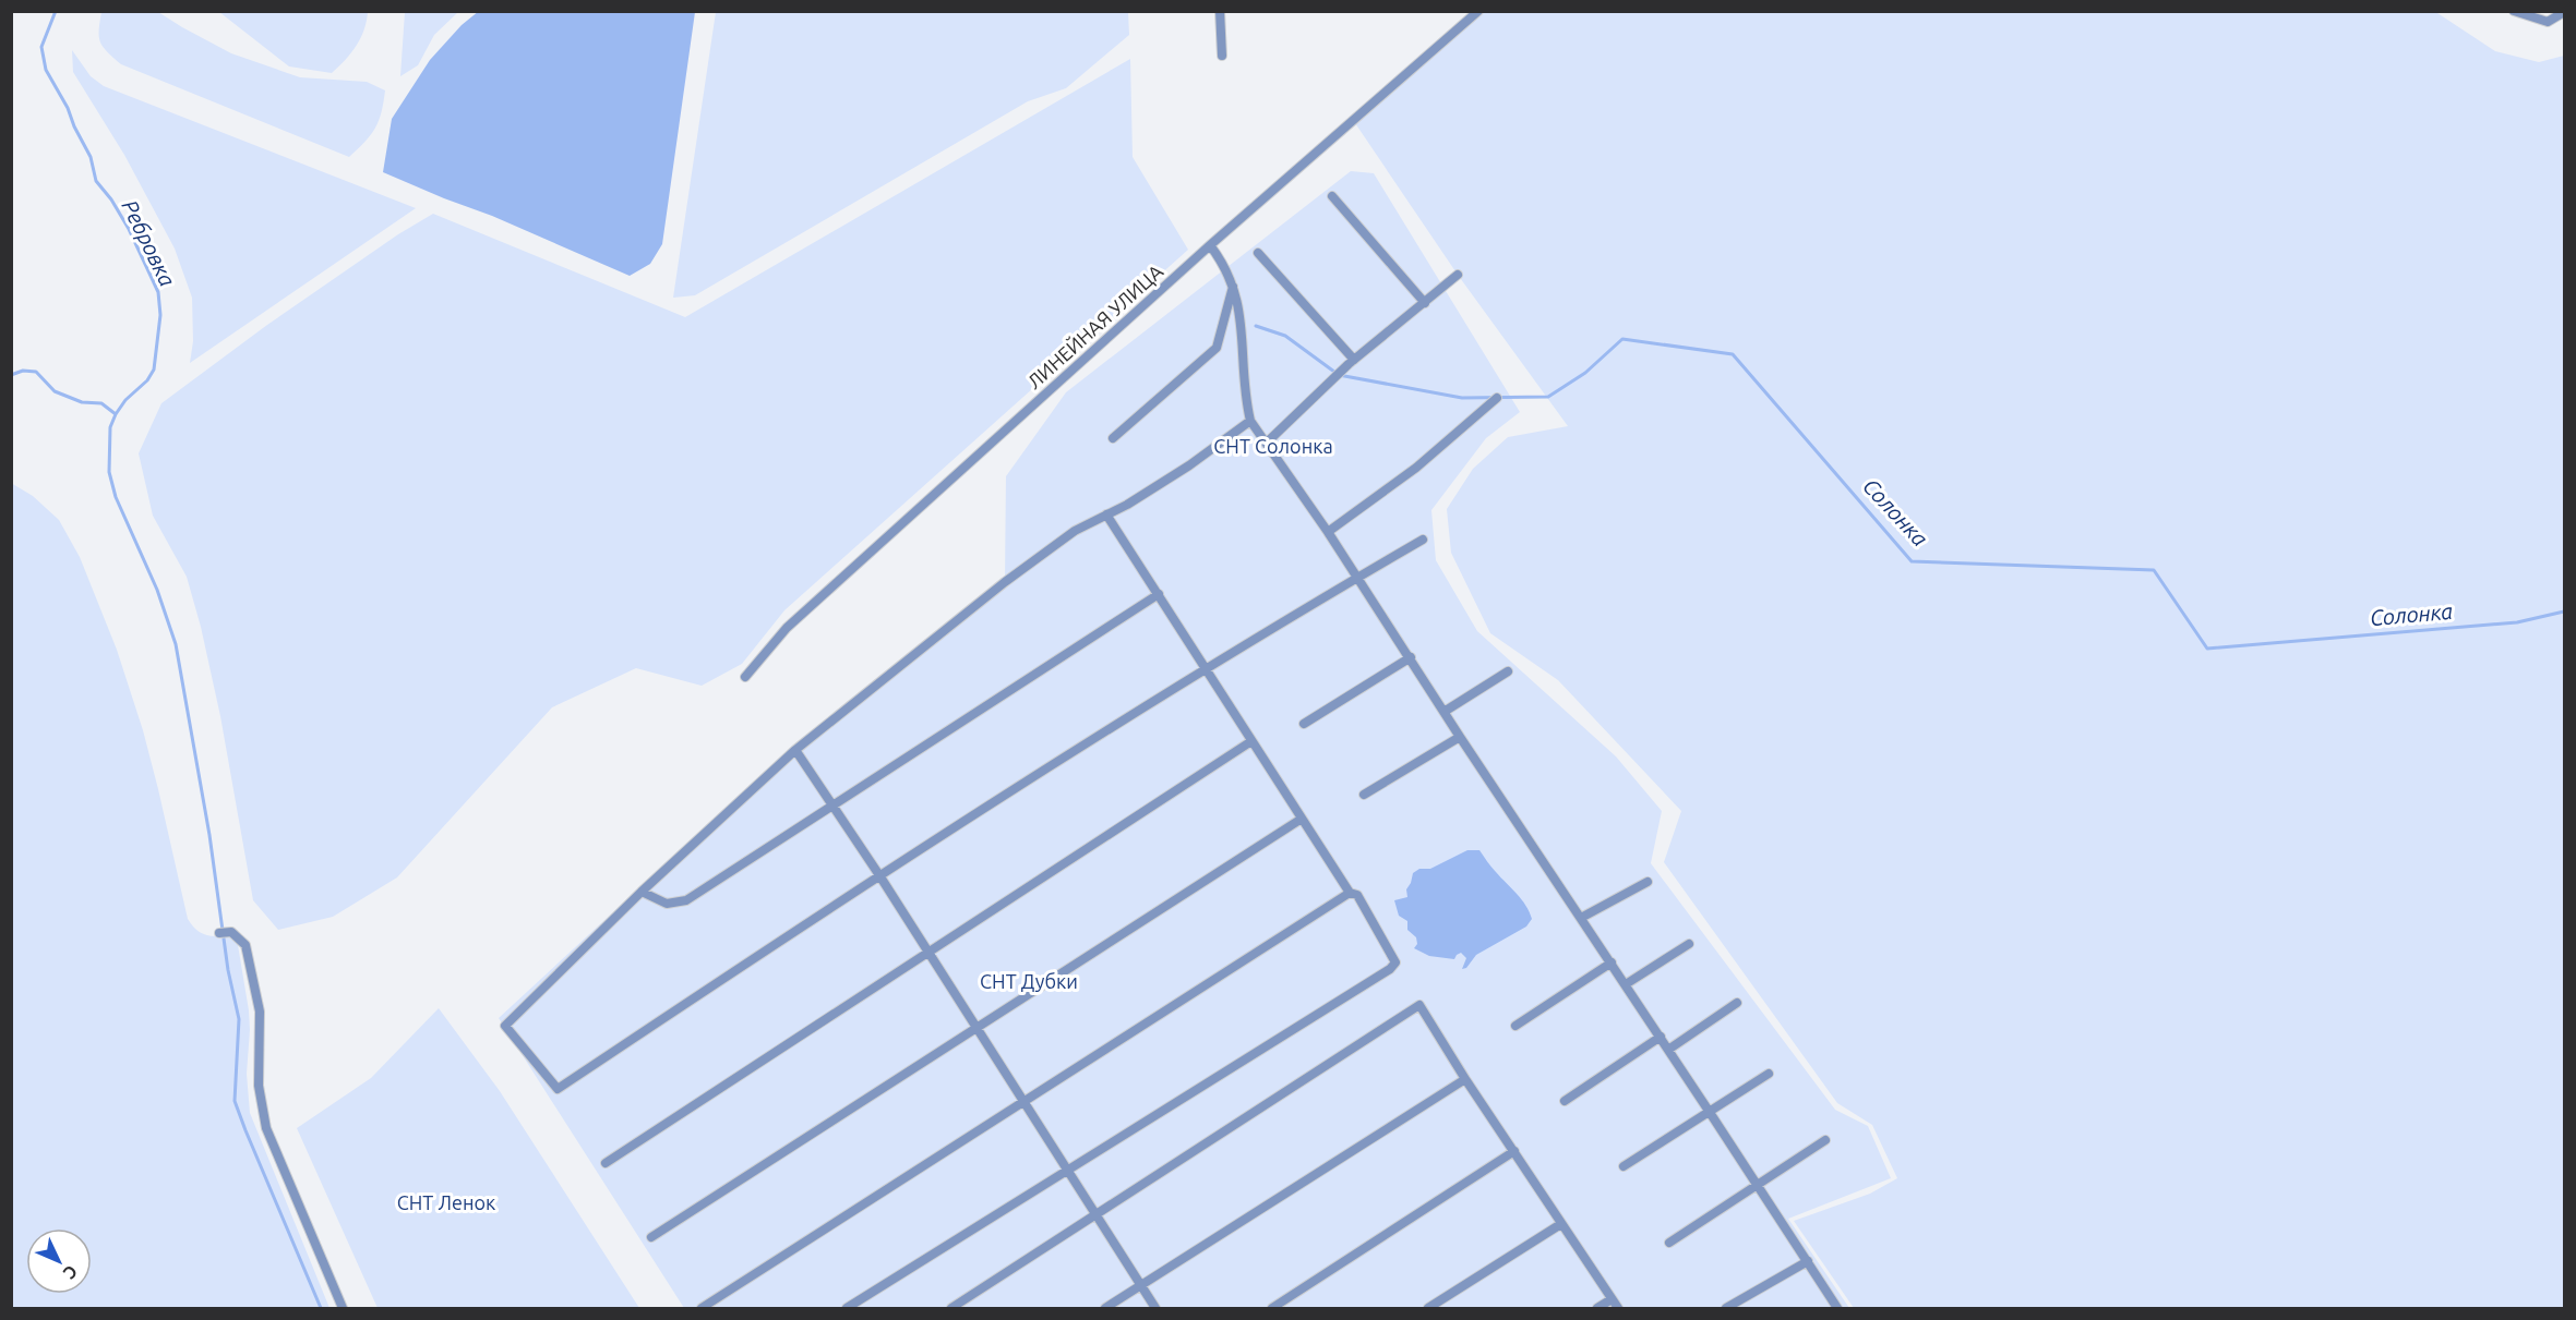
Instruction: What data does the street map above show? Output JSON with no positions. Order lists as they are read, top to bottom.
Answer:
{
  "streets": {
    "street": ["ЛИНЕЙНАЯ УЛИЦА"]
  },
  "water": ["Ребровка", "Солонка"],
  "parks": ["СНТ Солонка", "СНТ Дубки", "СНТ Ленок"],
  "north": "bottom right"
}
